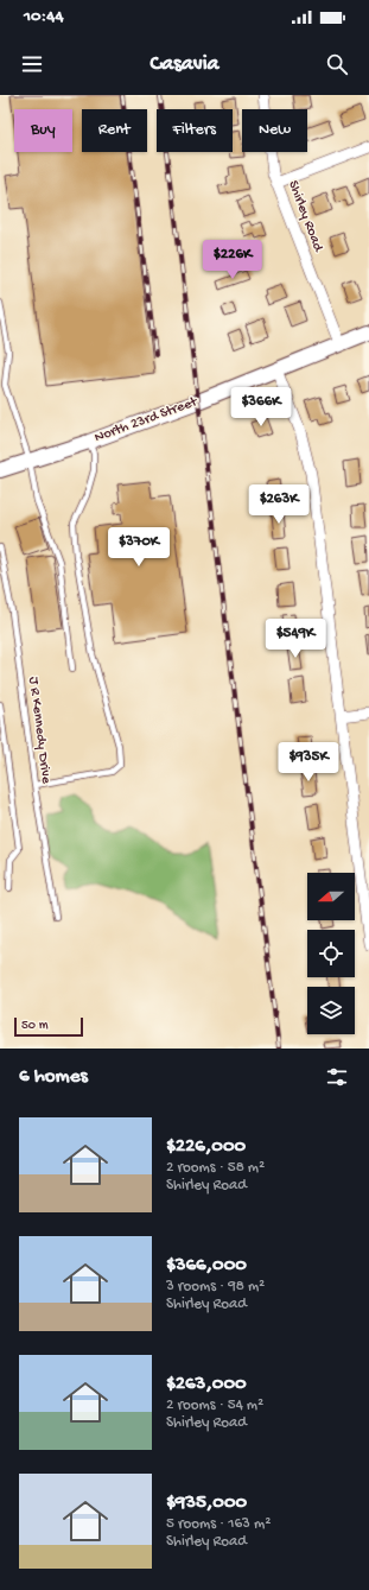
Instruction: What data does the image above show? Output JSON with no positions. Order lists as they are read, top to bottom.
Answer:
{
  "streets": {
    "main road": ["North 23rd Street"],
    "street": ["Shirley Road"],
    "lane": ["J R Kennedy Drive"]
  },
  "crossings": [
    ["Shirley Road", "North 23rd Street"]
  ],
  "scale_bar": "50 m",
  "north": "left",
  "page": {
    "status": "10:44",
    "header": "Casavia",
    "chip": [
      "Buy",
      "Rent",
      "Filters",
      "New"
    ],
    "price": [
      "$226K",
      "$366K",
      "$263K",
      "$370K",
      "$549K",
      "$935K"
    ],
    "scale": "50 m",
    "heading": "6 homes",
    "list": [
      {
        "name": "$226,000",
        "note": "2 rooms · 58 m² · Shirley Road"
      },
      {
        "name": "$366,000",
        "note": "3 rooms · 98 m² · Shirley Road"
      },
      {
        "name": "$263,000",
        "note": "2 rooms · 54 m² · Shirley Road"
      },
      {
        "name": "$935,000",
        "note": "5 rooms · 163 m² · Shirley Road"
      }
    ]
  }
}
